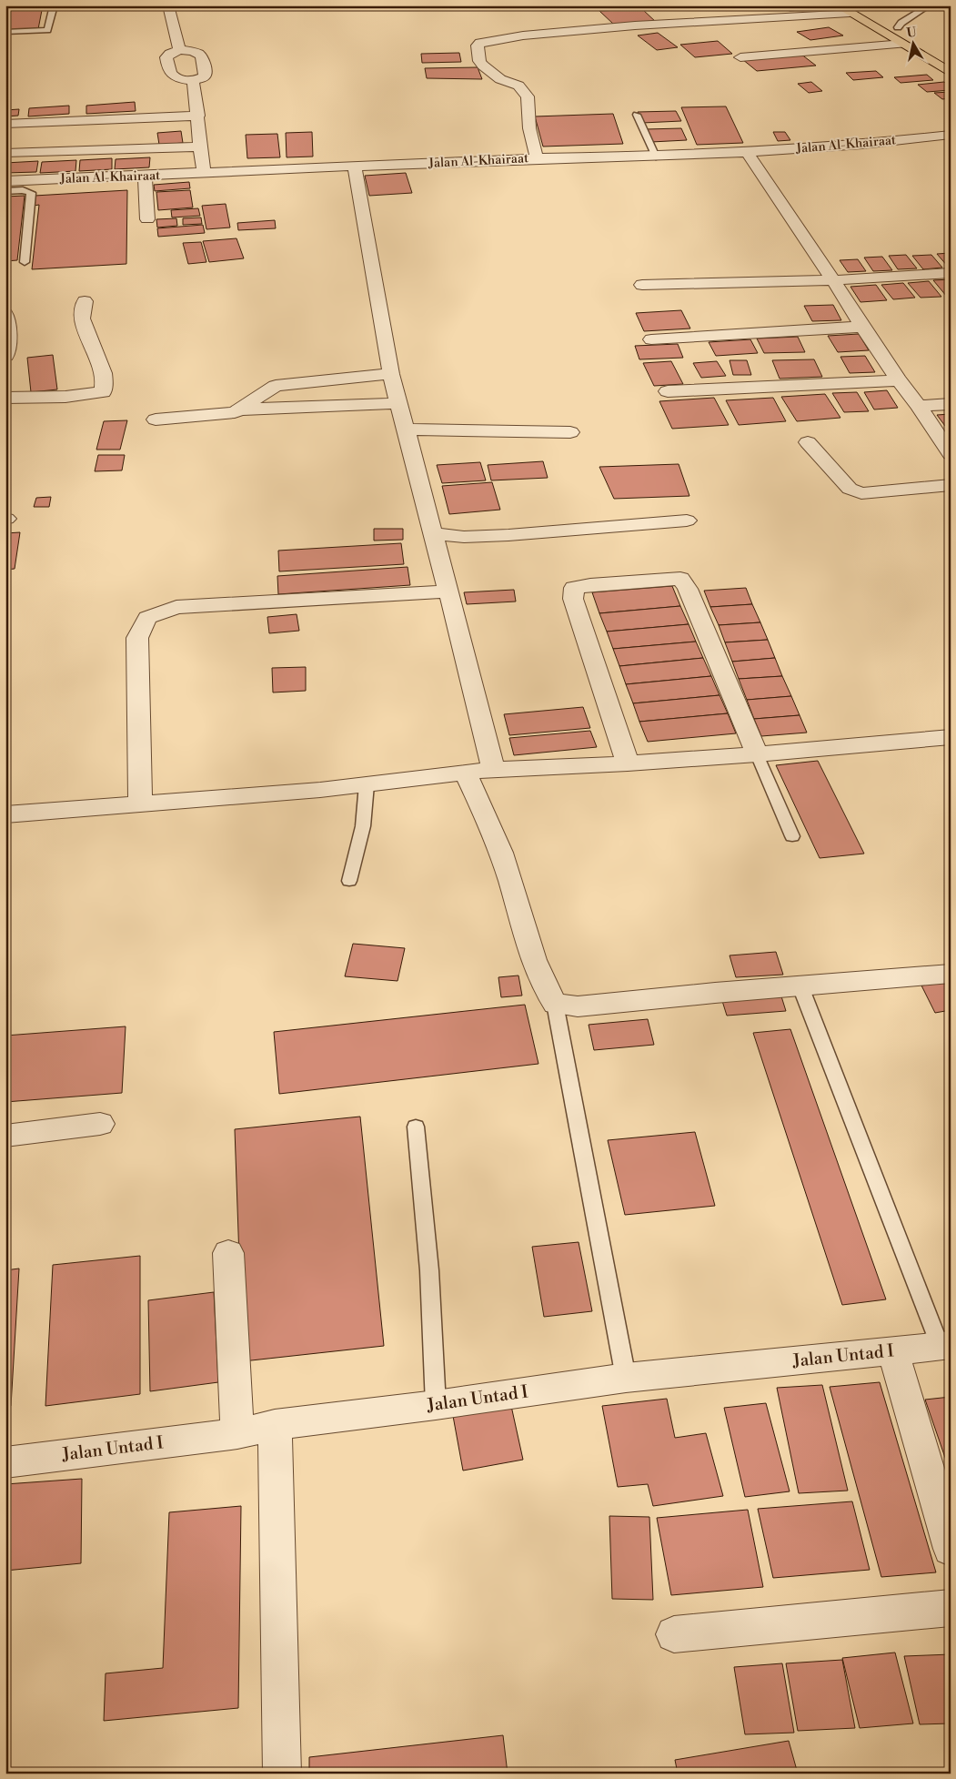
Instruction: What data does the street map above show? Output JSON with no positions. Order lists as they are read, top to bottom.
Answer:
{
  "streets": {
    "street": ["Jalan Al-Khairaat", "Jalan Untad I"]
  },
  "north": "top"
}
